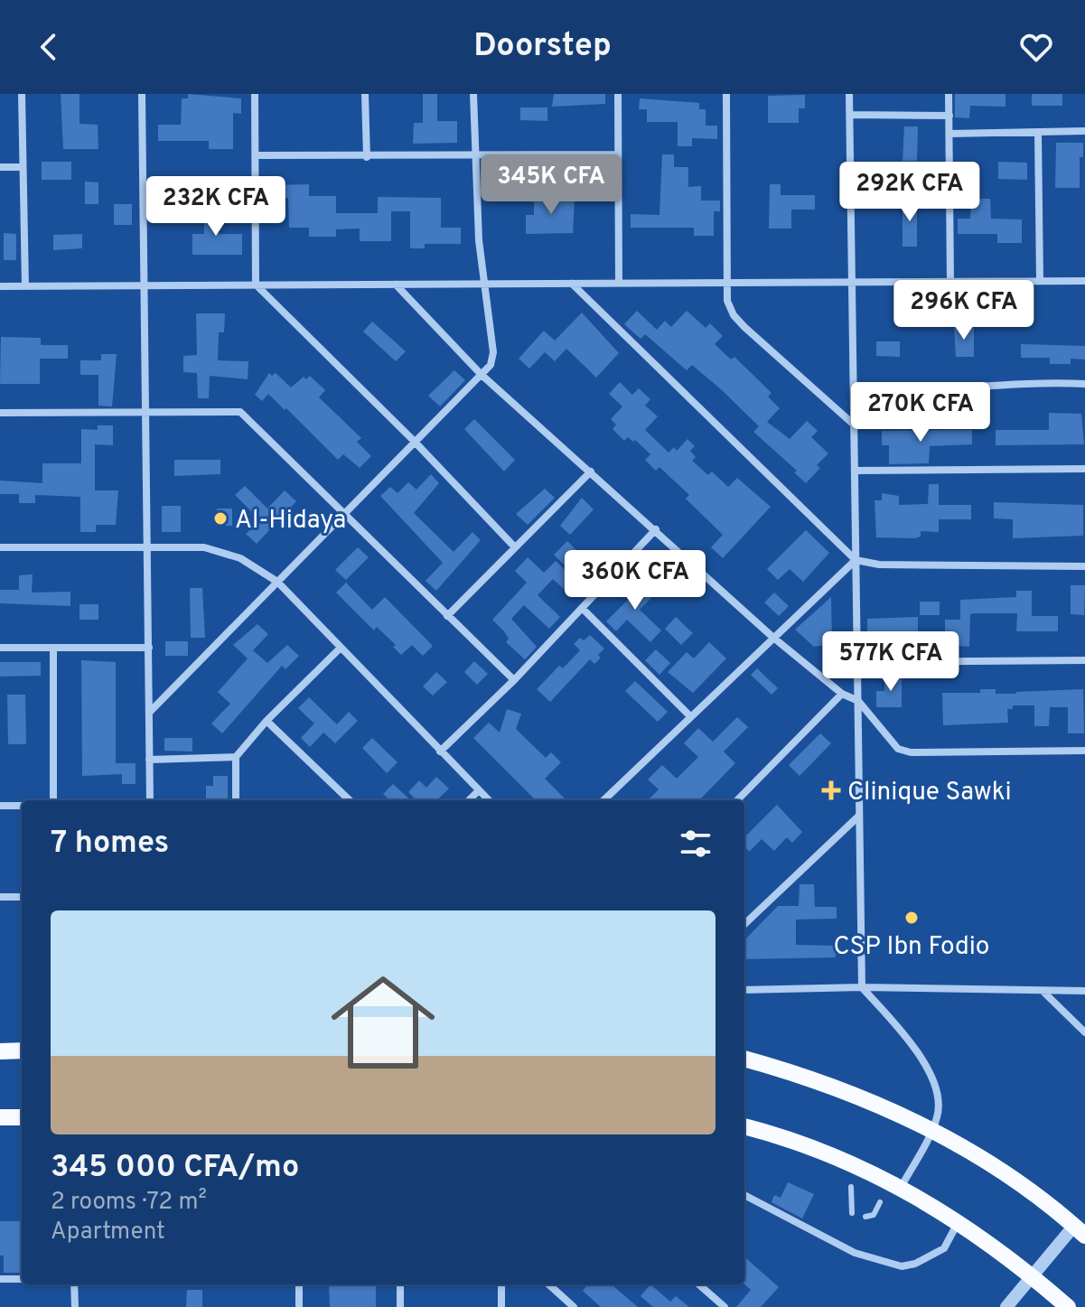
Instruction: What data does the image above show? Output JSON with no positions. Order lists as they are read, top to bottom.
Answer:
{
  "places": {
    "other": ["Al-Hidaya", "CSP Ibn Fodio"],
    "health": ["Clinique Sawki"]
  },
  "page": {
    "header": "Doorstep",
    "price": [
      "345K CFA",
      "292K CFA",
      "232K CFA",
      "296K CFA",
      "270K CFA",
      "360K CFA",
      "577K CFA"
    ],
    "heading": "7 homes",
    "list": [
      {
        "name": "345 000 CFA/mo",
        "note": "2 rooms · 72 m² · Apartment"
      }
    ]
  }
}
